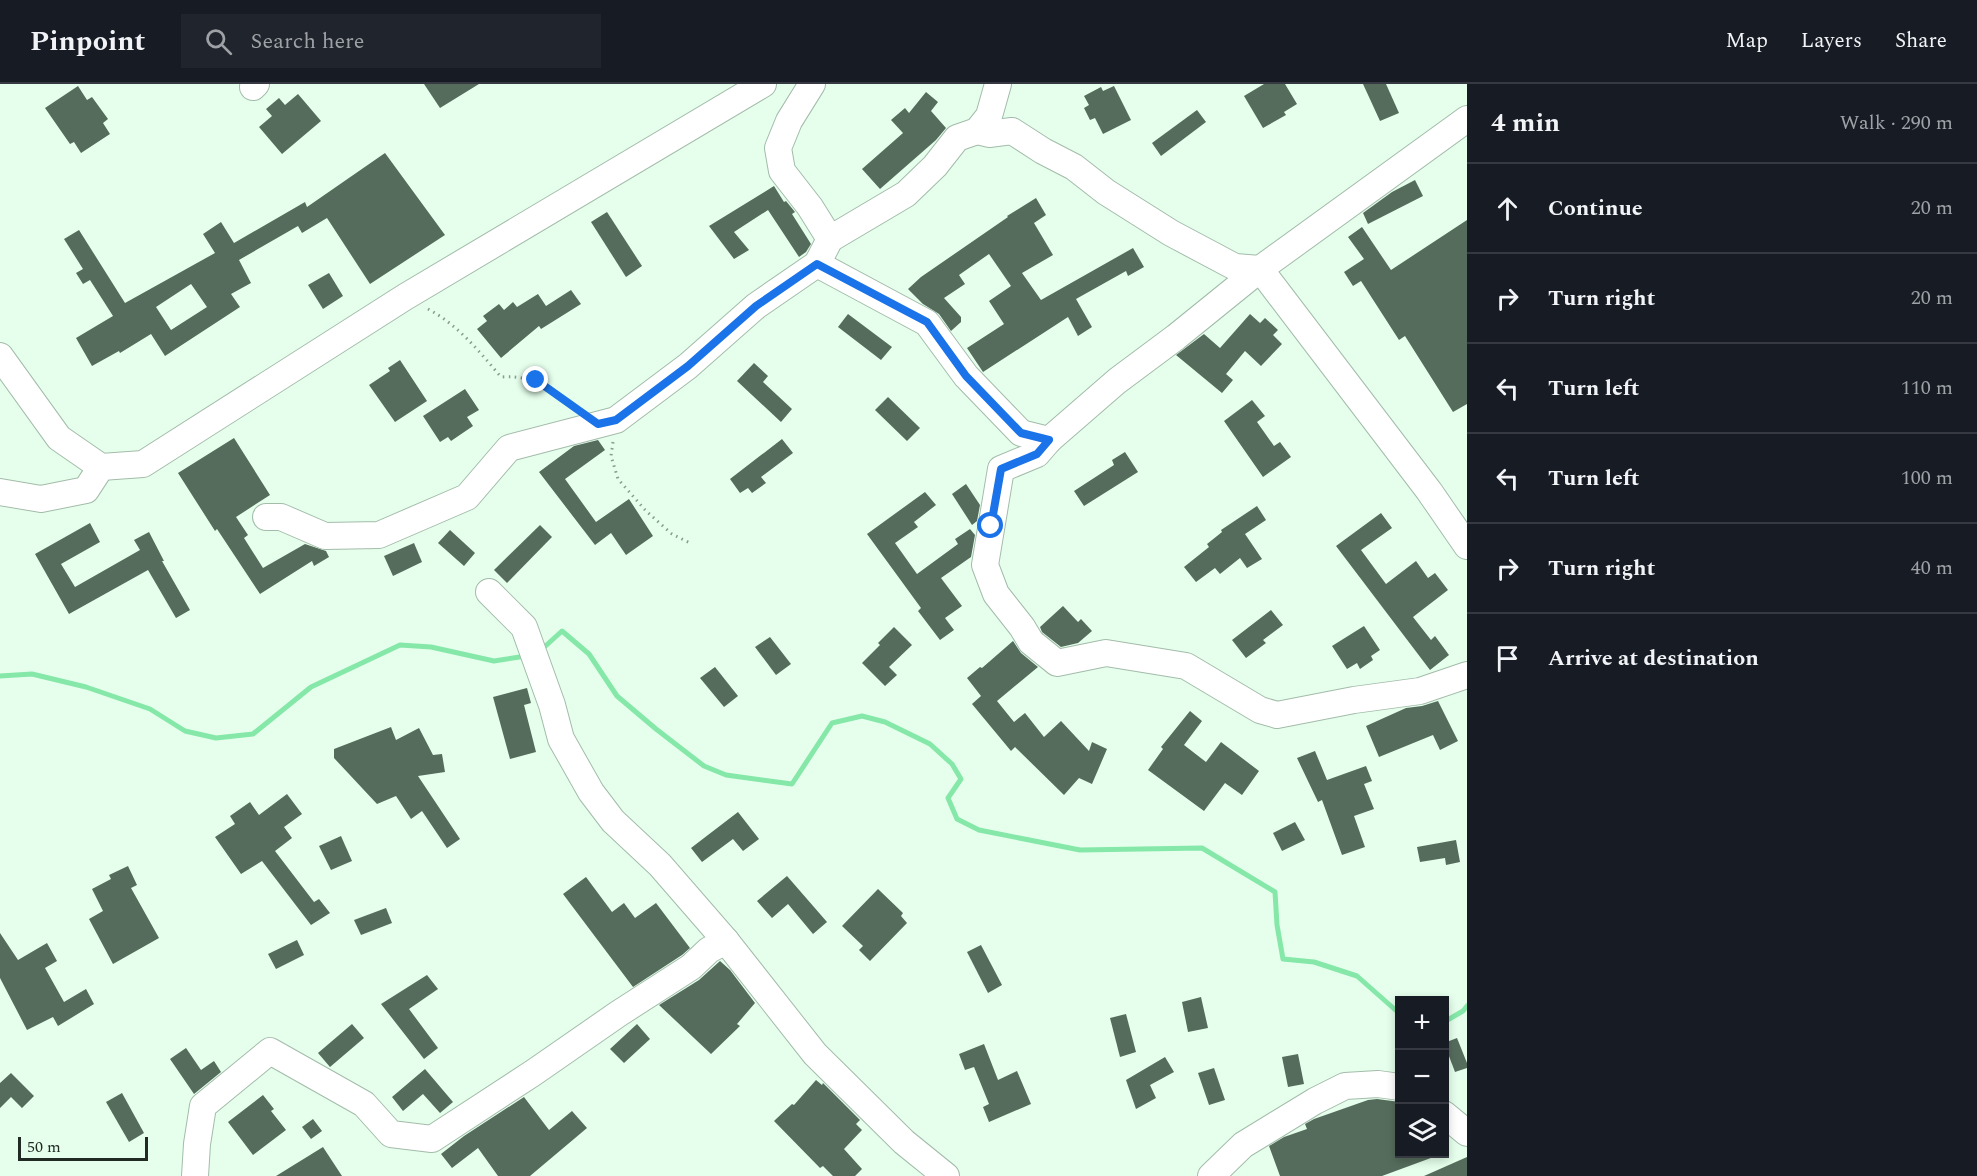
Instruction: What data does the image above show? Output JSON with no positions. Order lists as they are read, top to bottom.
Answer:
{
  "scale_bar": "50 m",
  "page": {
    "header": "Pinpoint",
    "search": "Search here",
    "nav": ["Map", "Layers", "Share"],
    "heading": ["4 min", "Walk · 290 m"],
    "list": [
      ["Continue", "20 m"],
      ["Turn right", "20 m"],
      ["Turn left", "110 m"],
      ["Turn left", "100 m"],
      ["Turn right", "40 m"],
      "Arrive at destination"
    ],
    "map_buttons": ["+", "−"],
    "scale": "50 m"
  }
}
